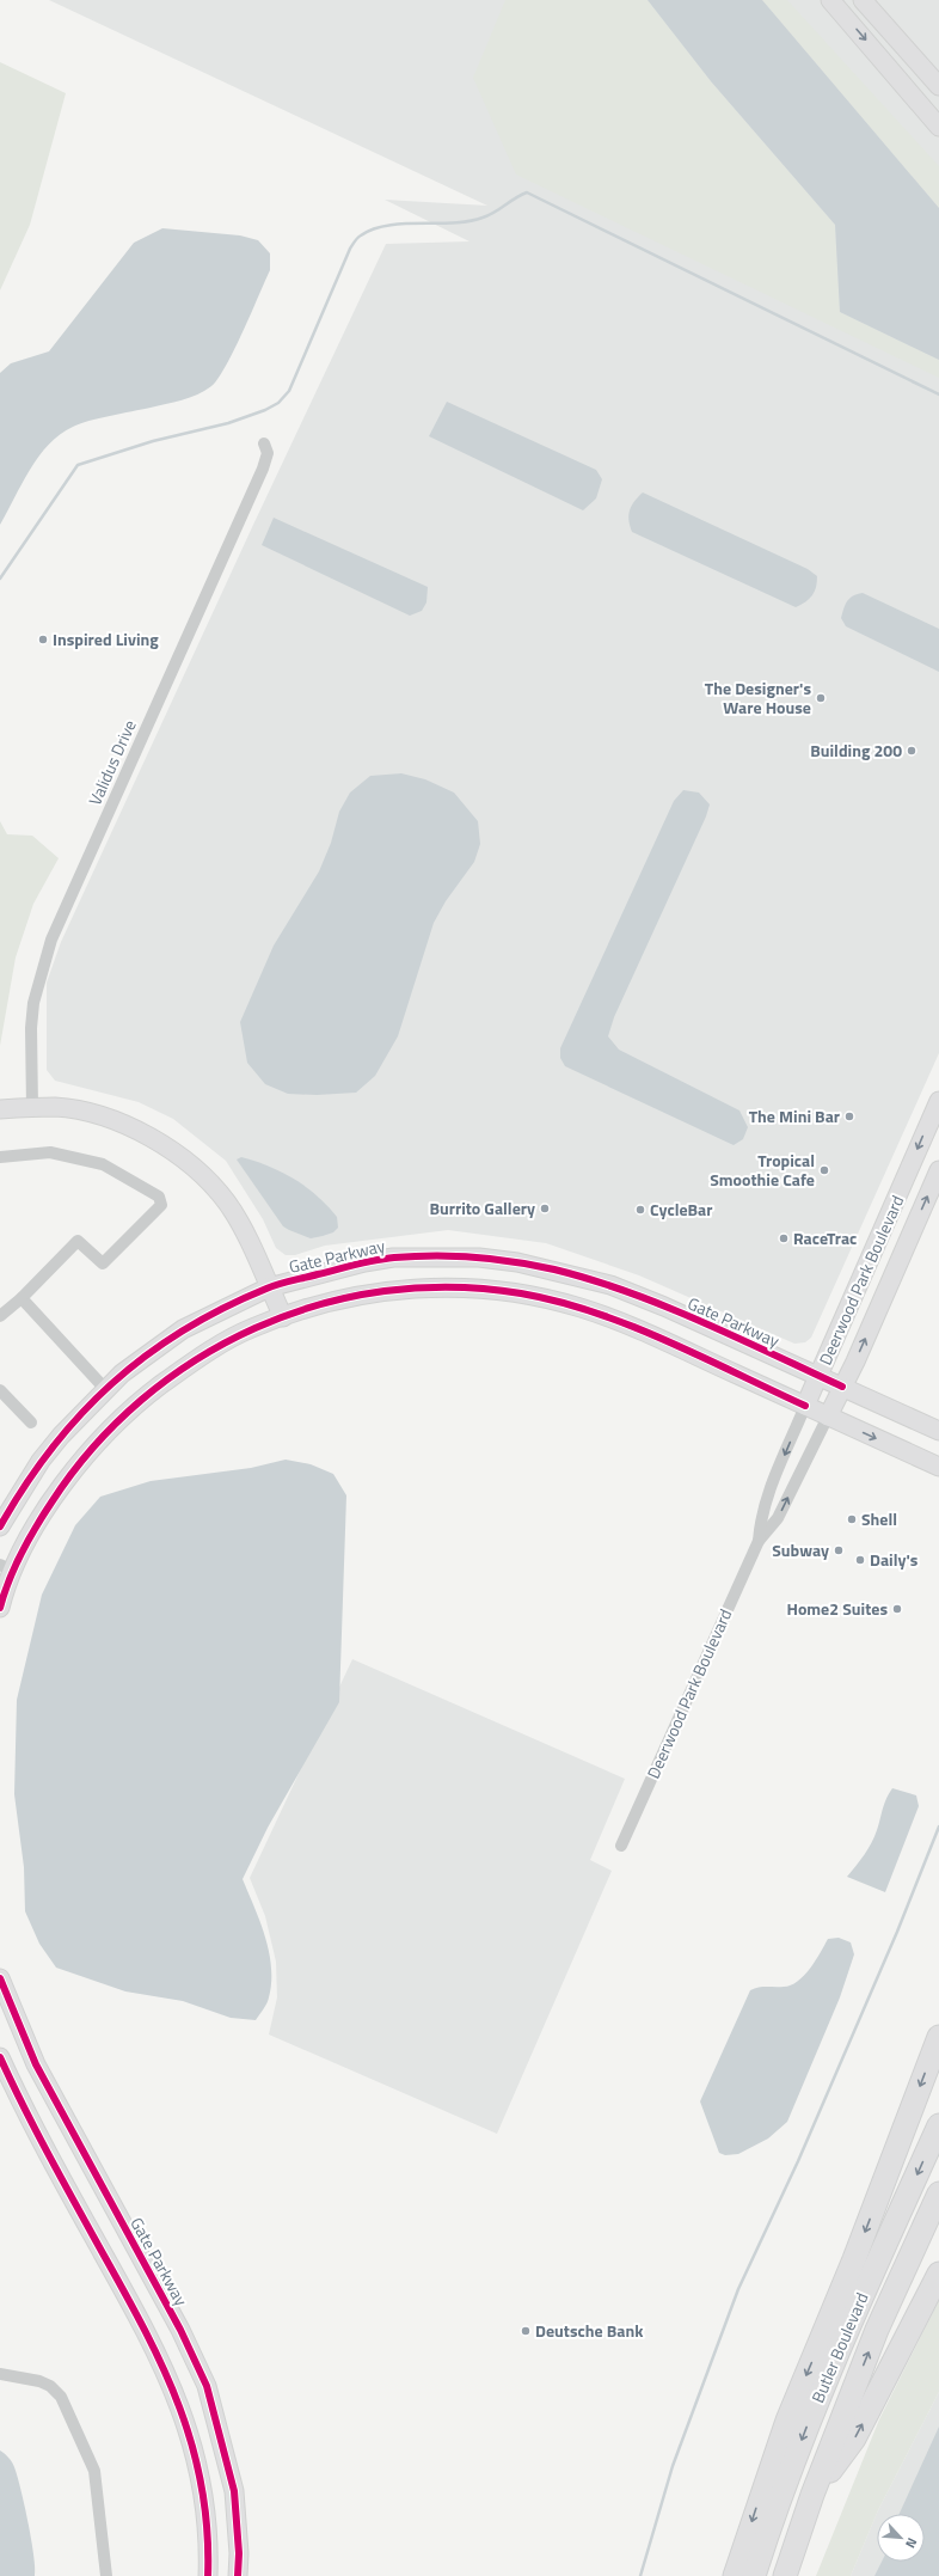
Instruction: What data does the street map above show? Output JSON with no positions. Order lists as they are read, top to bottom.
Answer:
{
  "streets": {
    "highway": ["Butler Boulevard"],
    "main road": ["Gate Parkway", "Deerwood Park Boulevard"],
    "street": ["Validus Drive"]
  },
  "crossings": [
    ["Gate Parkway", "Deerwood Park Boulevard"]
  ],
  "places": [
    "Inspired Living",
    "The Designer's Ware House",
    "Building 200",
    "The Mini Bar",
    "Tropical Smoothie Cafe",
    "Burrito Gallery",
    "CycleBar",
    "RaceTrac",
    "Shell",
    "Subway",
    "Daily's",
    "Home2 Suites",
    "Deutsche Bank"
  ],
  "north": "bottom right"
}
